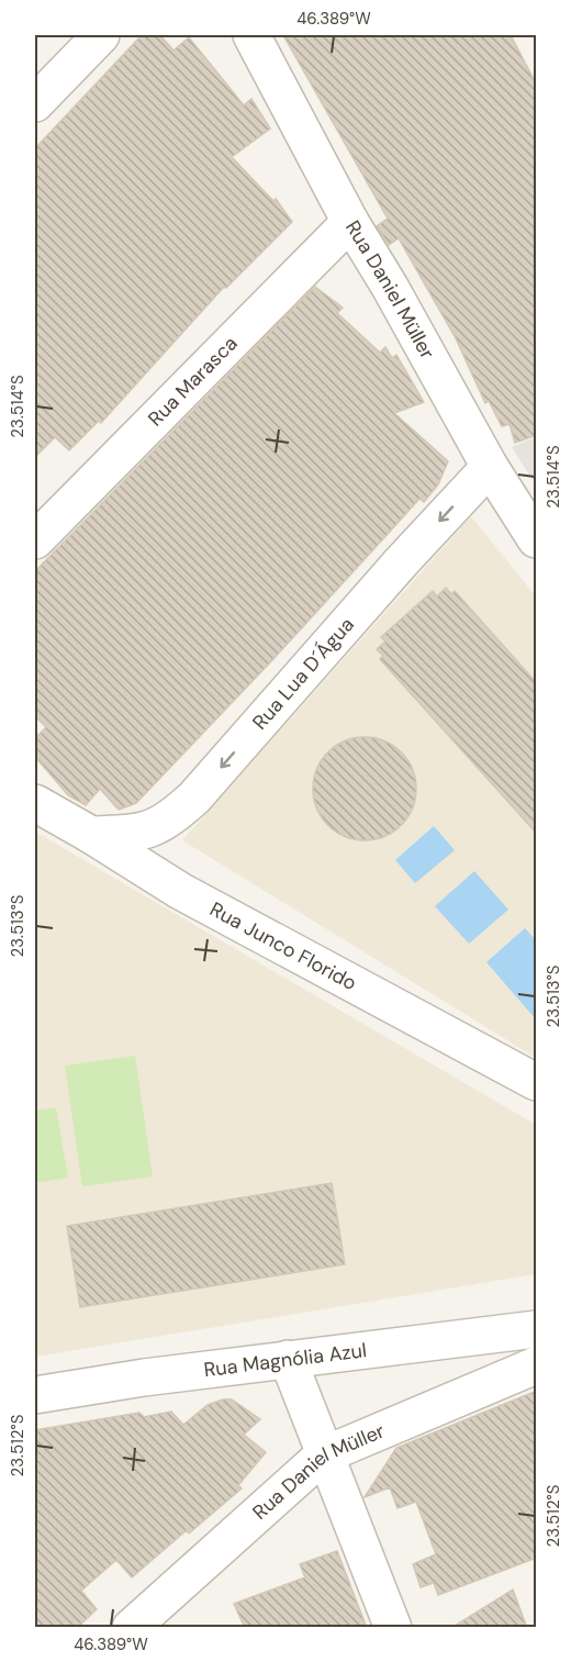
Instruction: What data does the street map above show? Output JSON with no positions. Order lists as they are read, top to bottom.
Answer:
{
  "streets": {
    "street": [
      "Rua Daniel Müller",
      "Rua Marasca",
      "Rua Lua D´Água",
      "Rua Junco Florido",
      "Rua Magnólia Azul"
    ]
  },
  "crossings": [
    ["Rua Daniel Müller", "Rua Marasca"],
    ["Rua Daniel Müller", "Rua Lua D´Água"],
    ["Rua Lua D´Água", "Rua Junco Florido"]
  ],
  "one_way": ["Rua Lua D´Água"],
  "coordinates": [
    "46.389°W",
    "23.514°S",
    "23.513°S",
    "23.512°S"
  ]
}
